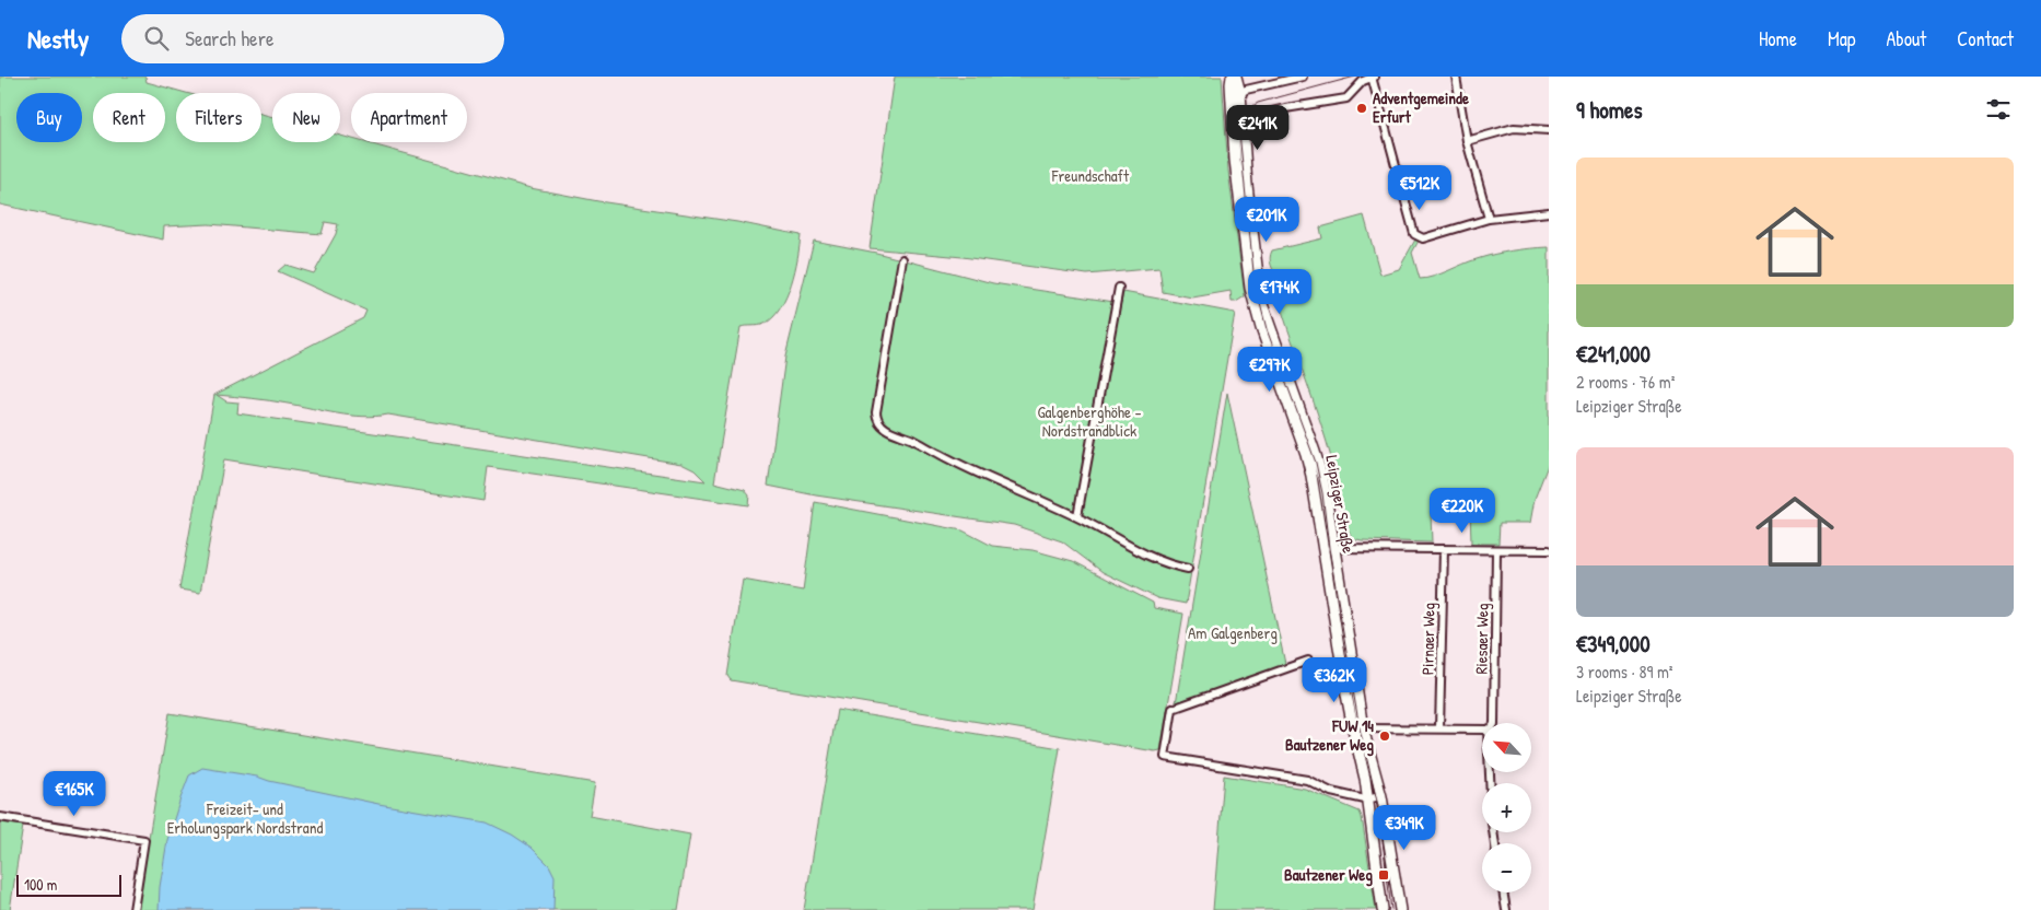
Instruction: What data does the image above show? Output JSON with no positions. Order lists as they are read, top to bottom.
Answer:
{
  "streets": {
    "main road": ["Leipziger Straße"],
    "street": ["Pirnaer Weg", "Riesaer Weg"]
  },
  "parks": [
    "Freundschaft",
    "Galgenberghöhe - Nordstrandblick",
    "Am Galgenberg",
    "Freizeit- und Erholungspark Nordstrand"
  ],
  "places": {
    "other": ["Adventgemeinde Erfurt", "FUW 14 Bautzener Weg"],
    "transit": ["Bautzener Weg"]
  },
  "scale_bar": "100 m",
  "north": "top left",
  "page": {
    "header": "Nestly",
    "search": "Search here",
    "nav": [
      "Home",
      "Map",
      "About",
      "Contact"
    ],
    "heading": "9 homes",
    "chip": [
      "Buy",
      "Rent",
      "Filters",
      "New",
      "Apartment"
    ],
    "price": [
      "€241K",
      "€512K",
      "€201K",
      "€174K",
      "€297K",
      "€220K",
      "€362K",
      "€165K",
      "€349K"
    ],
    "list": [
      {
        "name": "€241,000",
        "note": "2 rooms · 76 m² · Leipziger Straße"
      },
      {
        "name": "€349,000",
        "note": "3 rooms · 89 m² · Leipziger Straße"
      }
    ],
    "map_buttons": ["+", "−"],
    "scale": "100 m"
  }
}
